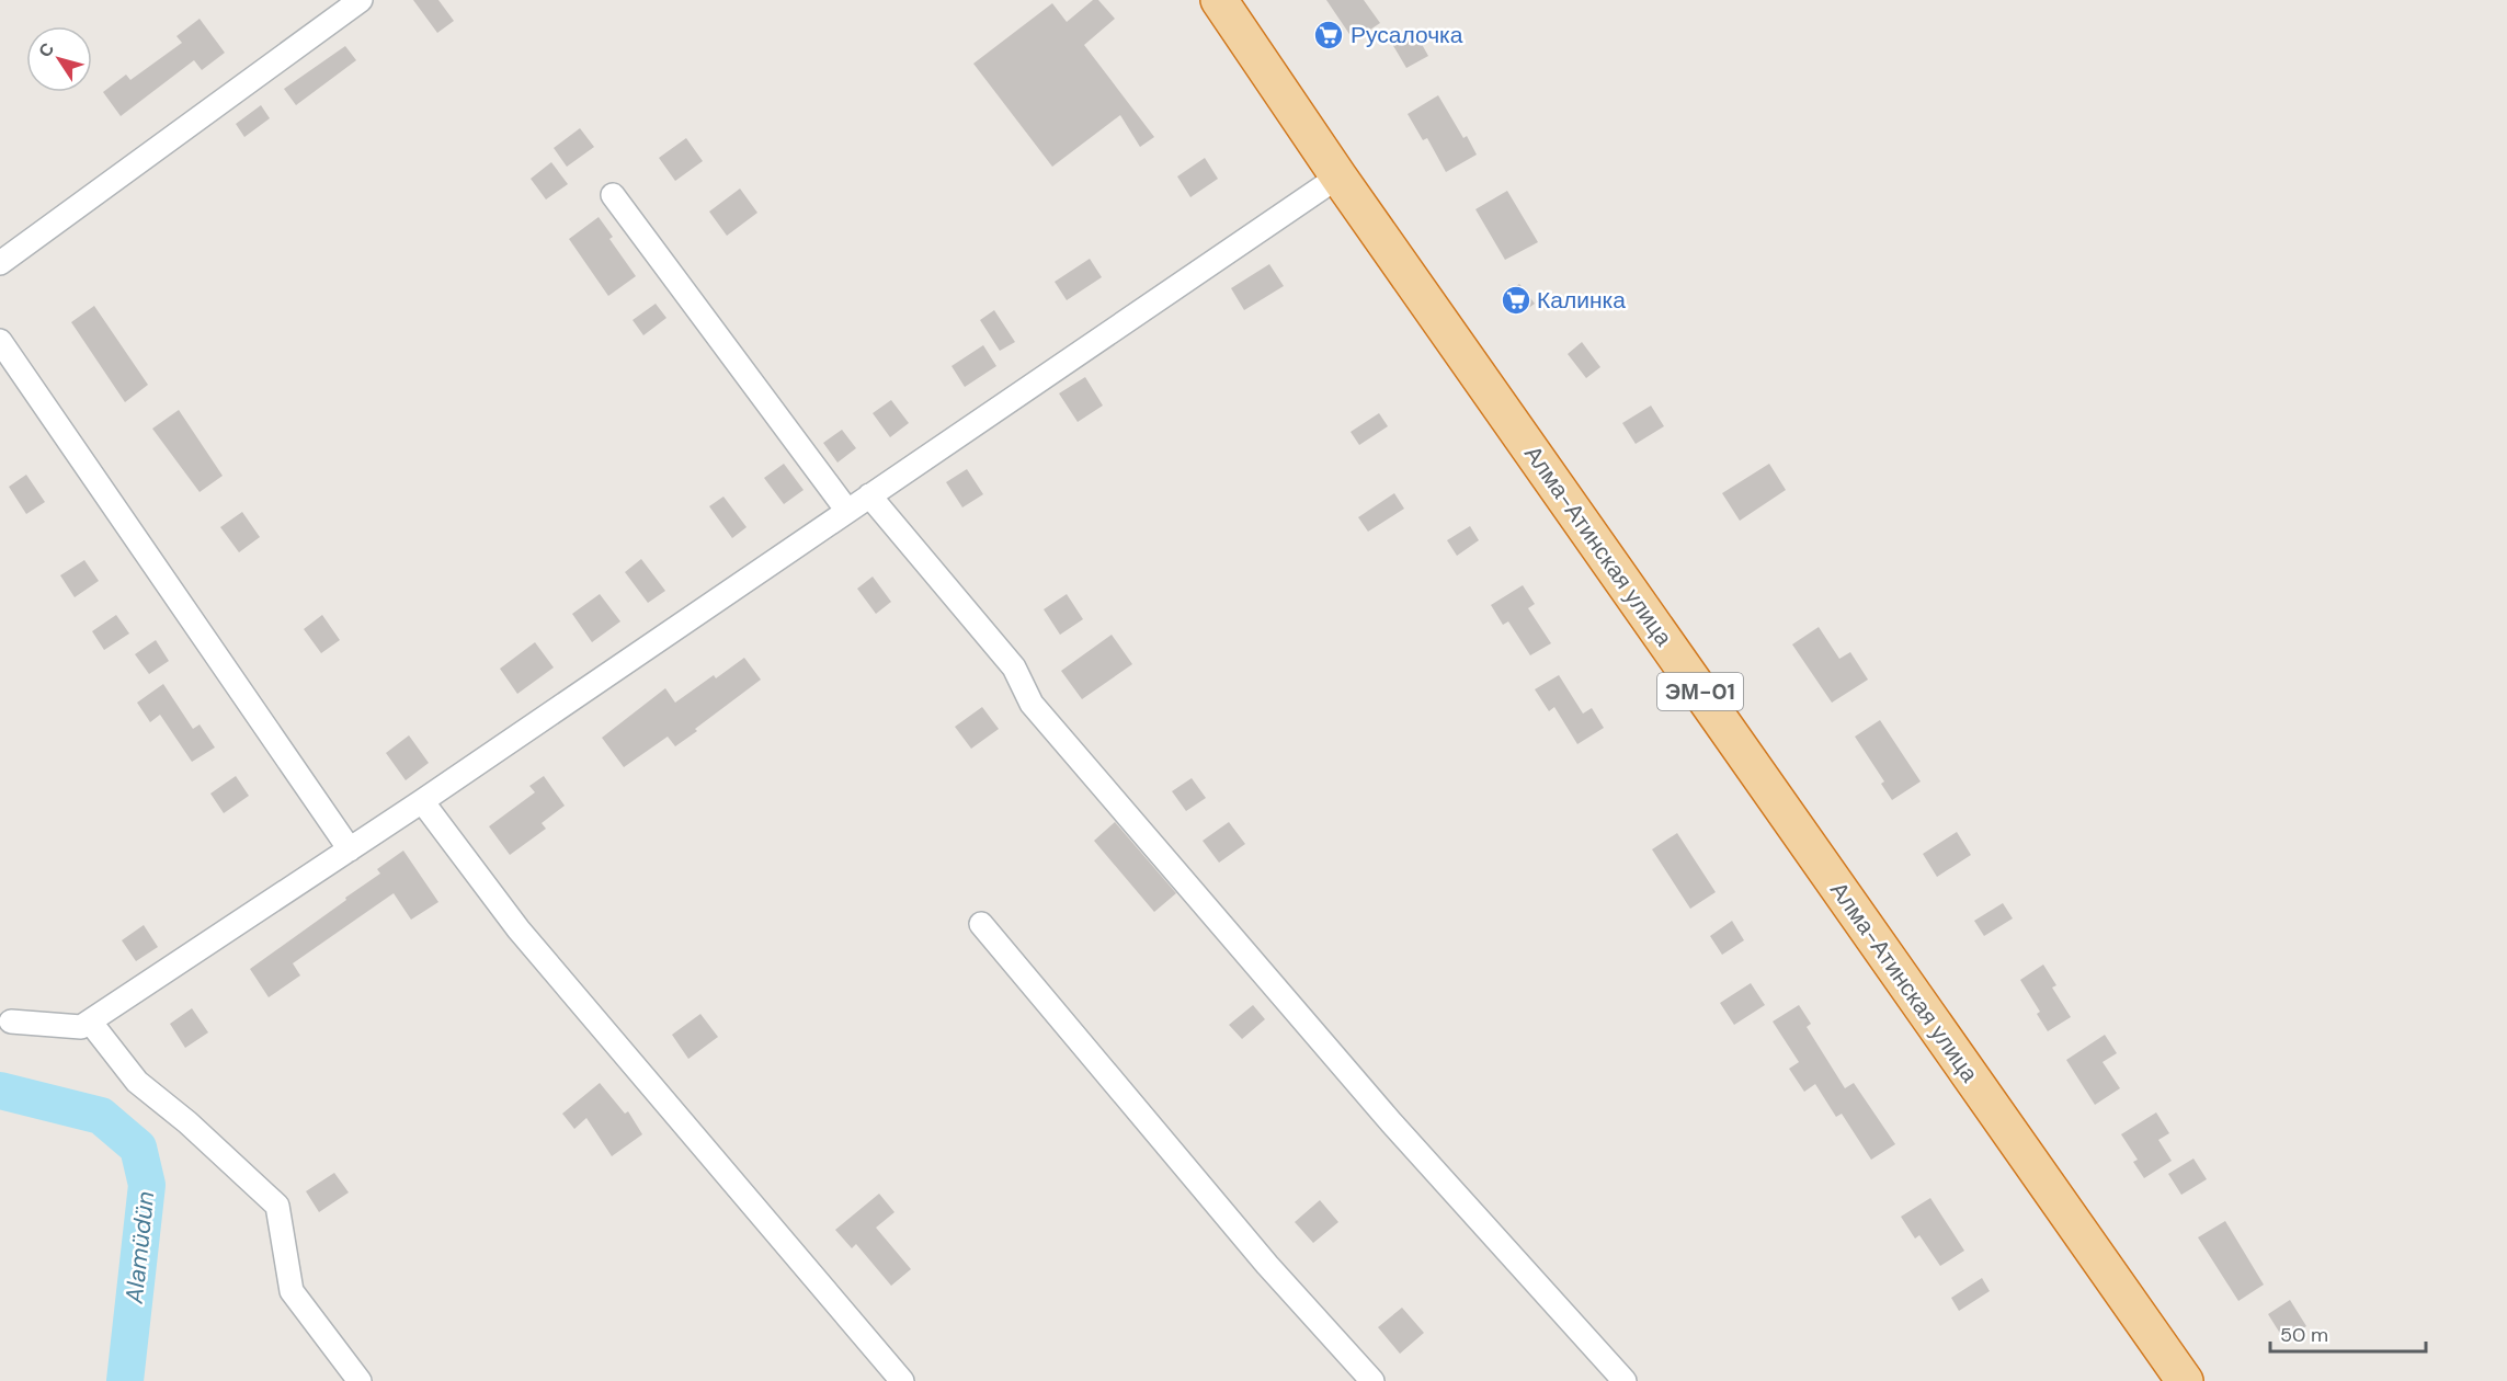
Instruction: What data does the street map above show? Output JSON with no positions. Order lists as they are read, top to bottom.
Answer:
{
  "streets": {
    "highway": ["Алма-Атинская улица", "ЭМ-01"]
  },
  "water": ["Alamüdün"],
  "places": {
    "supermarket": ["Русалочка", "Калинка"]
  },
  "scale_bar": "50 m",
  "north": "top left"
}
